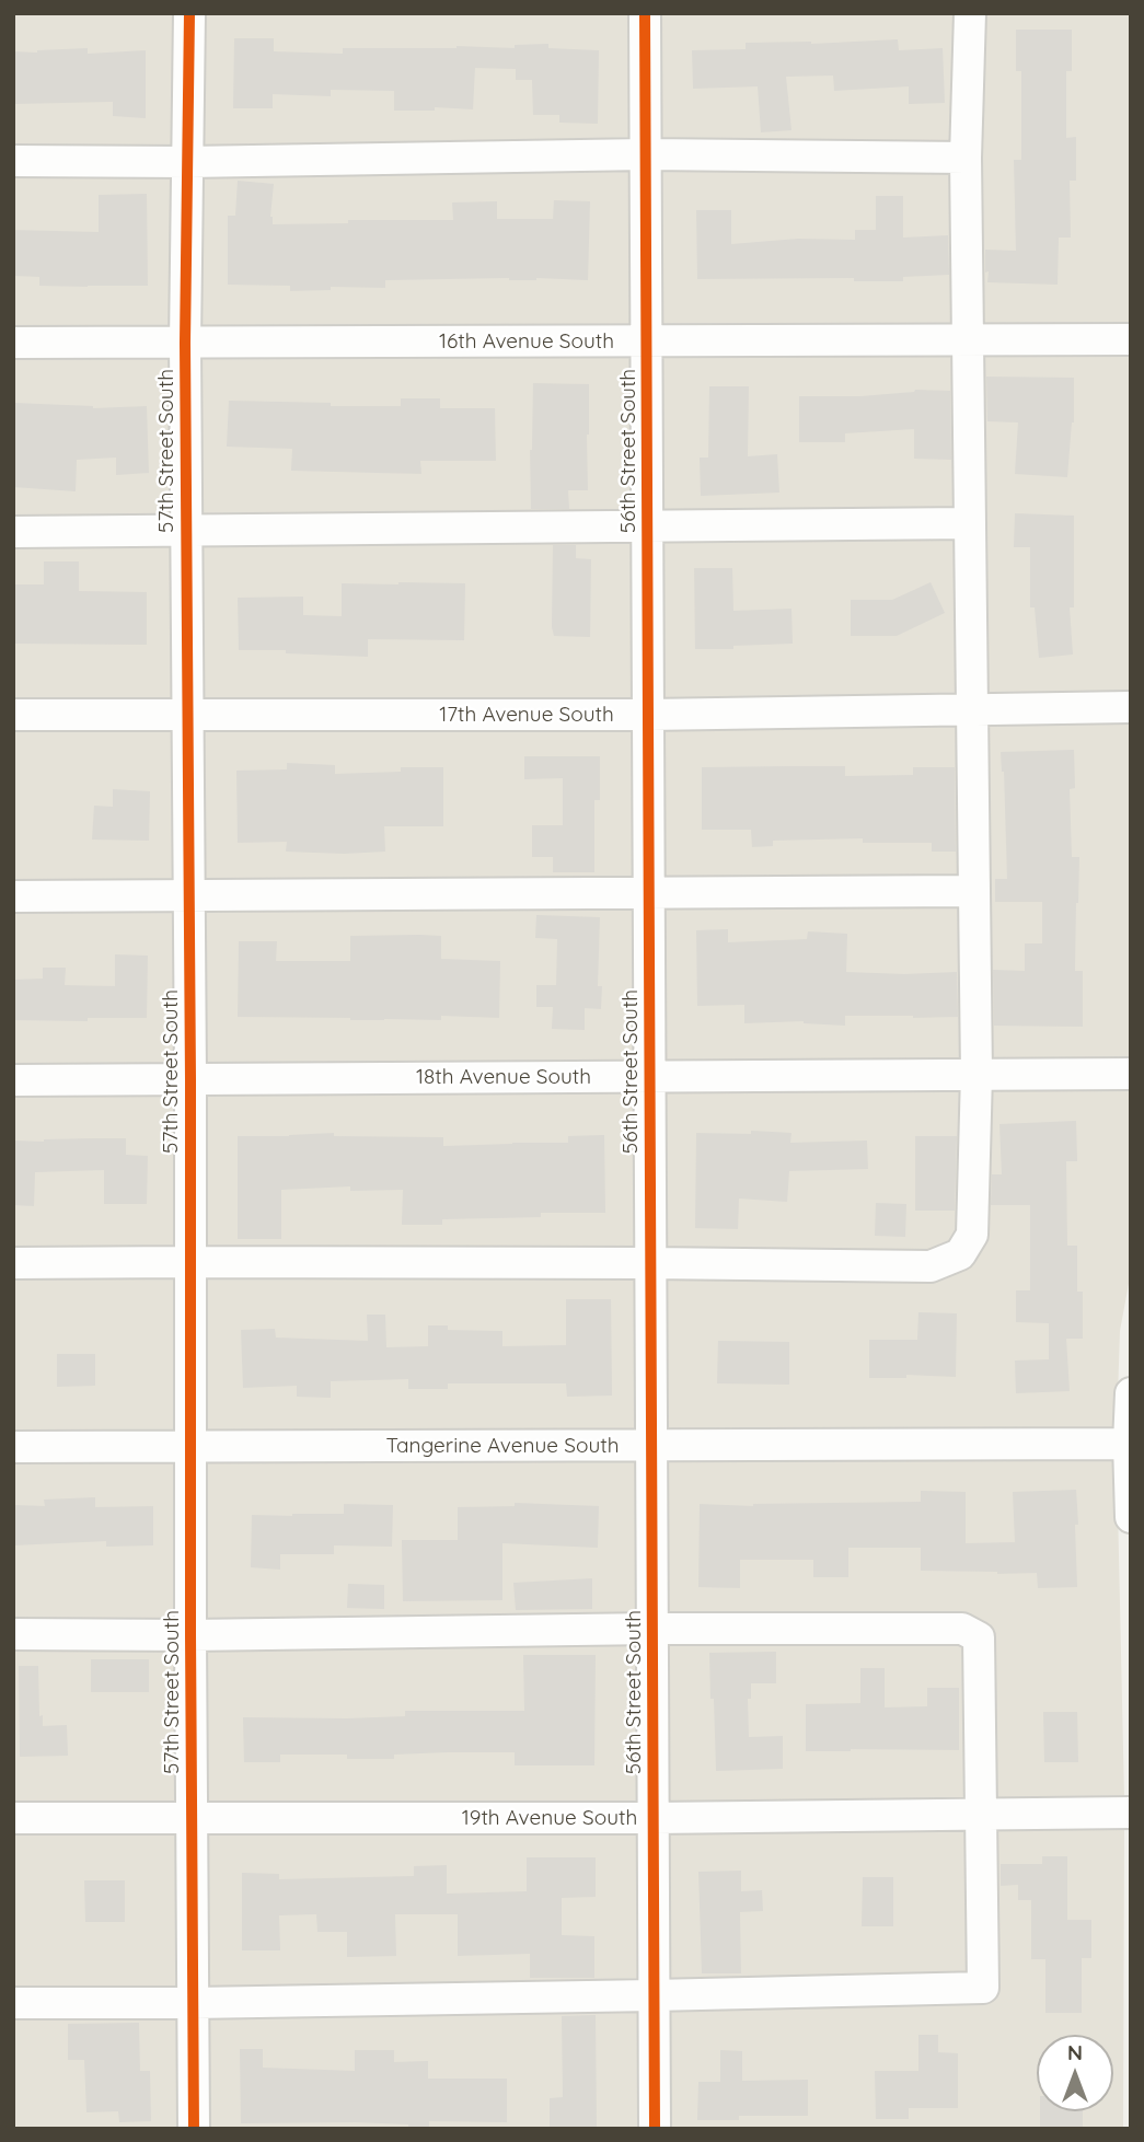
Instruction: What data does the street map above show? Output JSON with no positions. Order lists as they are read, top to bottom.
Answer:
{
  "streets": {
    "street": [
      "16th Avenue South",
      "57th Street South",
      "56th Street South",
      "17th Avenue South",
      "18th Avenue South",
      "Tangerine Avenue South",
      "19th Avenue South"
    ]
  },
  "crossings": [
    ["16th Avenue South", "57th Street South"],
    ["16th Avenue South", "56th Street South"],
    ["57th Street South", "17th Avenue South"],
    ["57th Street South", "18th Avenue South"],
    ["57th Street South", "Tangerine Avenue South"],
    ["57th Street South", "19th Avenue South"],
    ["56th Street South", "17th Avenue South"],
    ["56th Street South", "18th Avenue South"],
    ["56th Street South", "Tangerine Avenue South"],
    ["56th Street South", "19th Avenue South"]
  ],
  "north": "top"
}
